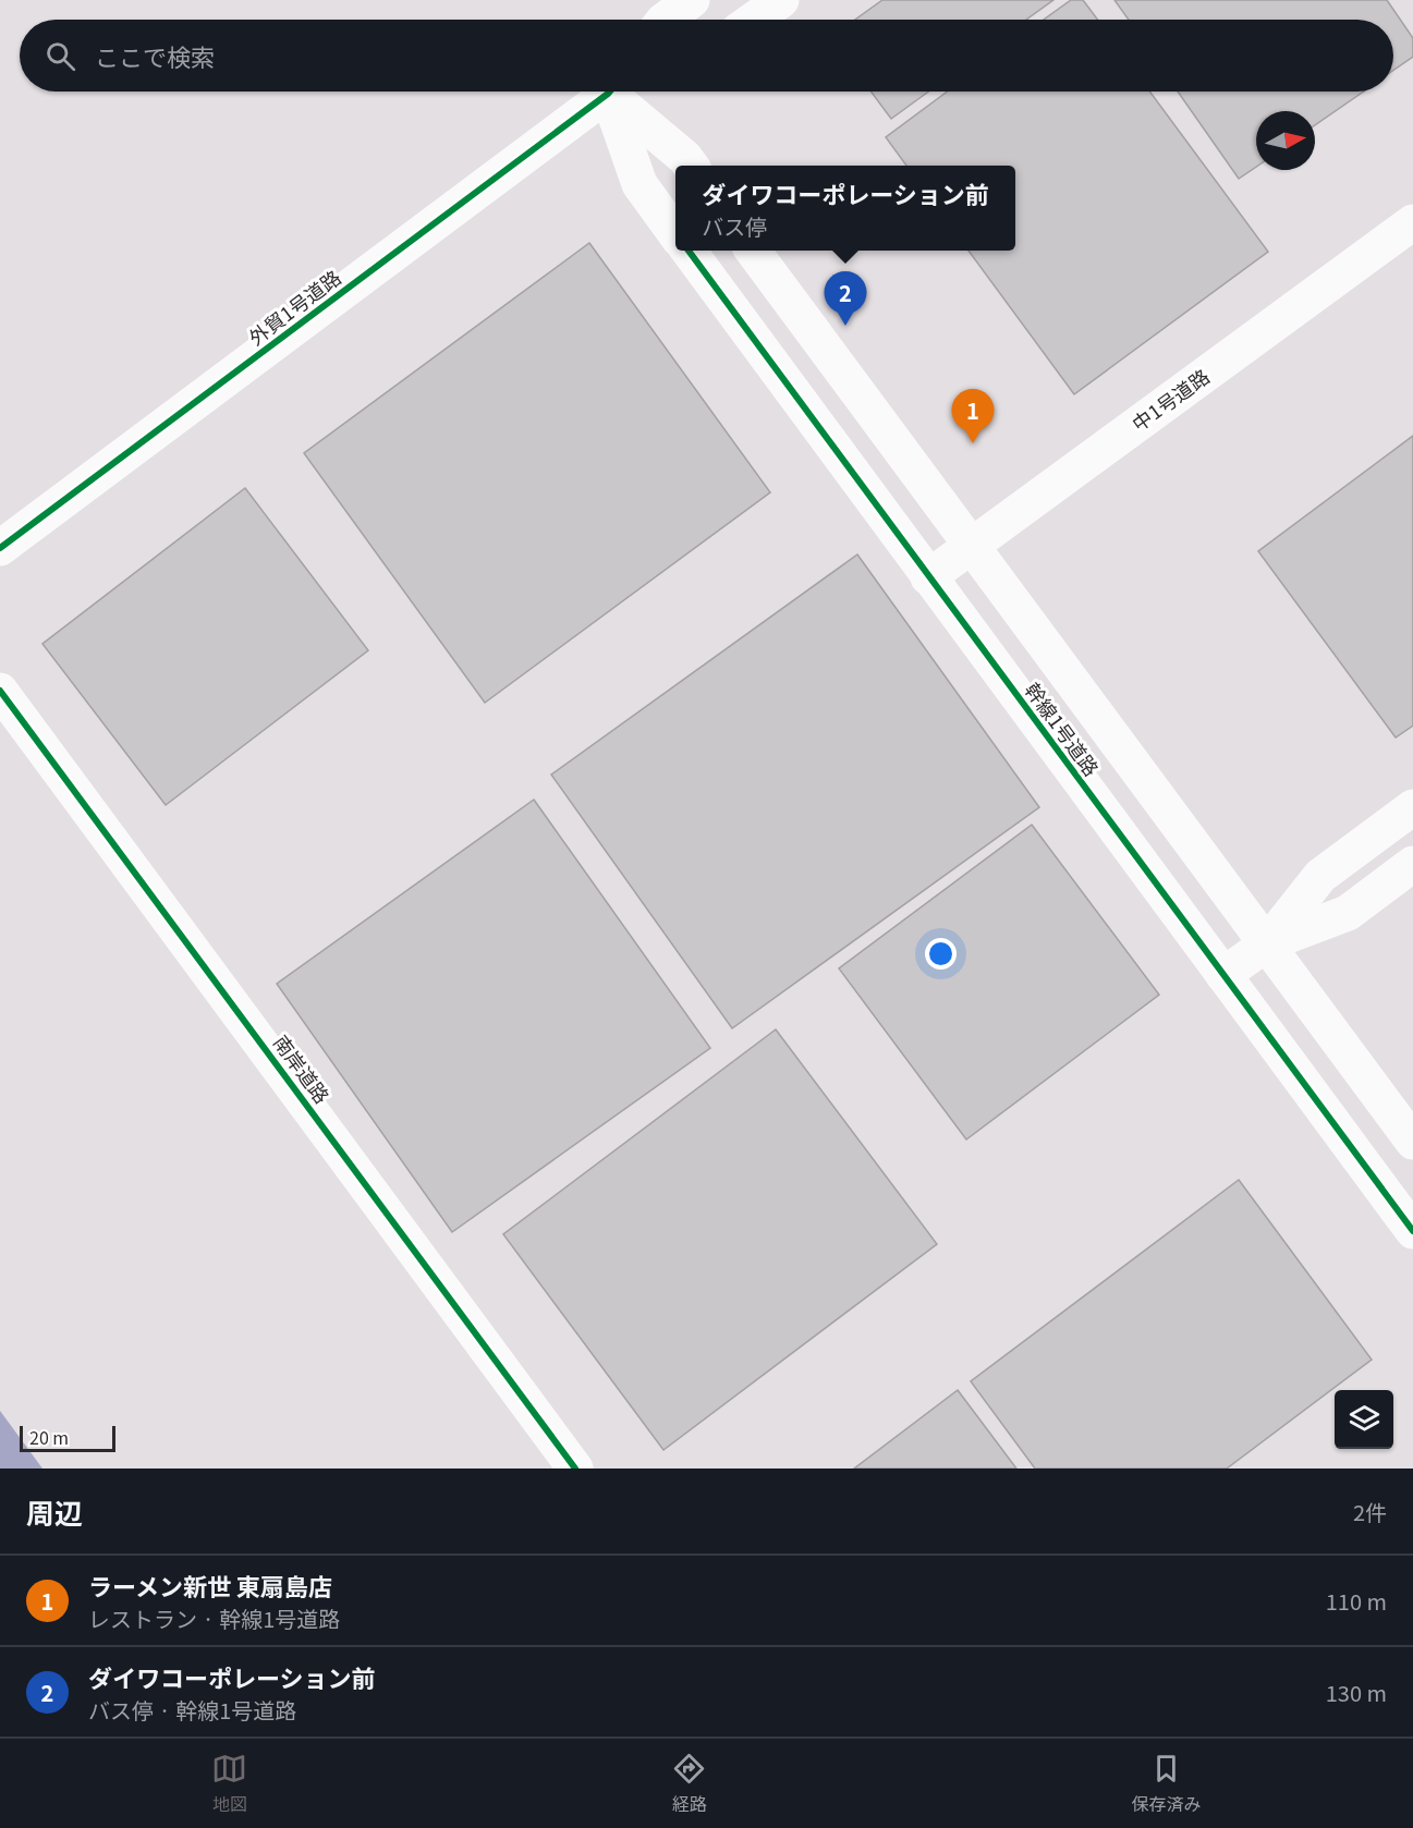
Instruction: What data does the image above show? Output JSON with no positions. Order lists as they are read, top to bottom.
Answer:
{
  "streets": {
    "street": [
      "外貿1号道路",
      "中1号道路",
      "幹線1号道路",
      "南岸道路"
    ]
  },
  "crossings": [
    ["中1号道路", "幹線1号道路"]
  ],
  "scale_bar": "20 m",
  "north": "right",
  "page": {
    "search": "ここで検索",
    "popup": ["ダイワコーポレーション前", "バス停"],
    "pins": ["2", "1"],
    "scale": "20 m",
    "heading": ["周辺", "2件"],
    "list": [
      {
        "mark": "1",
        "name": "ラーメン新世 東扇島店",
        "note": "レストラン · 幹線1号道路",
        "value": "110 m"
      },
      {
        "mark": "2",
        "name": "ダイワコーポレーション前",
        "note": "バス停 · 幹線1号道路",
        "value": "130 m"
      }
    ],
    "nav": ["地図", "経路", "保存済み"]
  }
}
